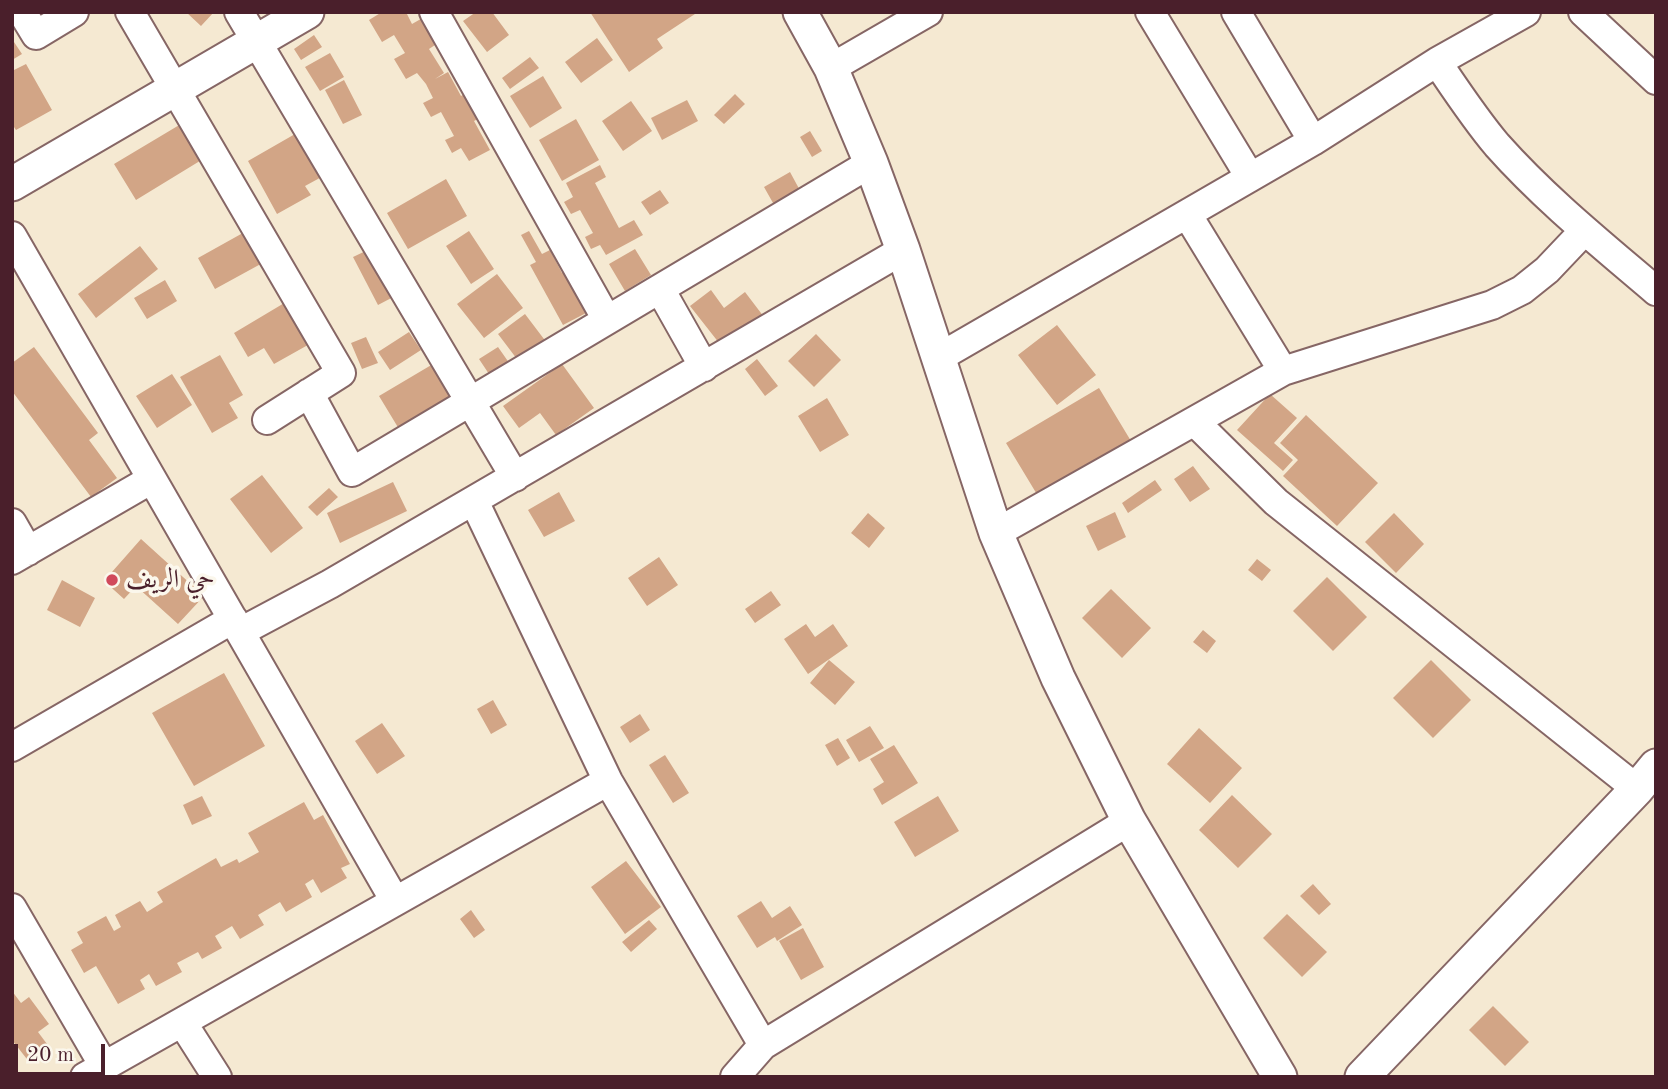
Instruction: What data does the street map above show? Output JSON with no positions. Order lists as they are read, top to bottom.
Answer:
{
  "places": ["حي الريف"],
  "scale_bar": "20 m"
}
